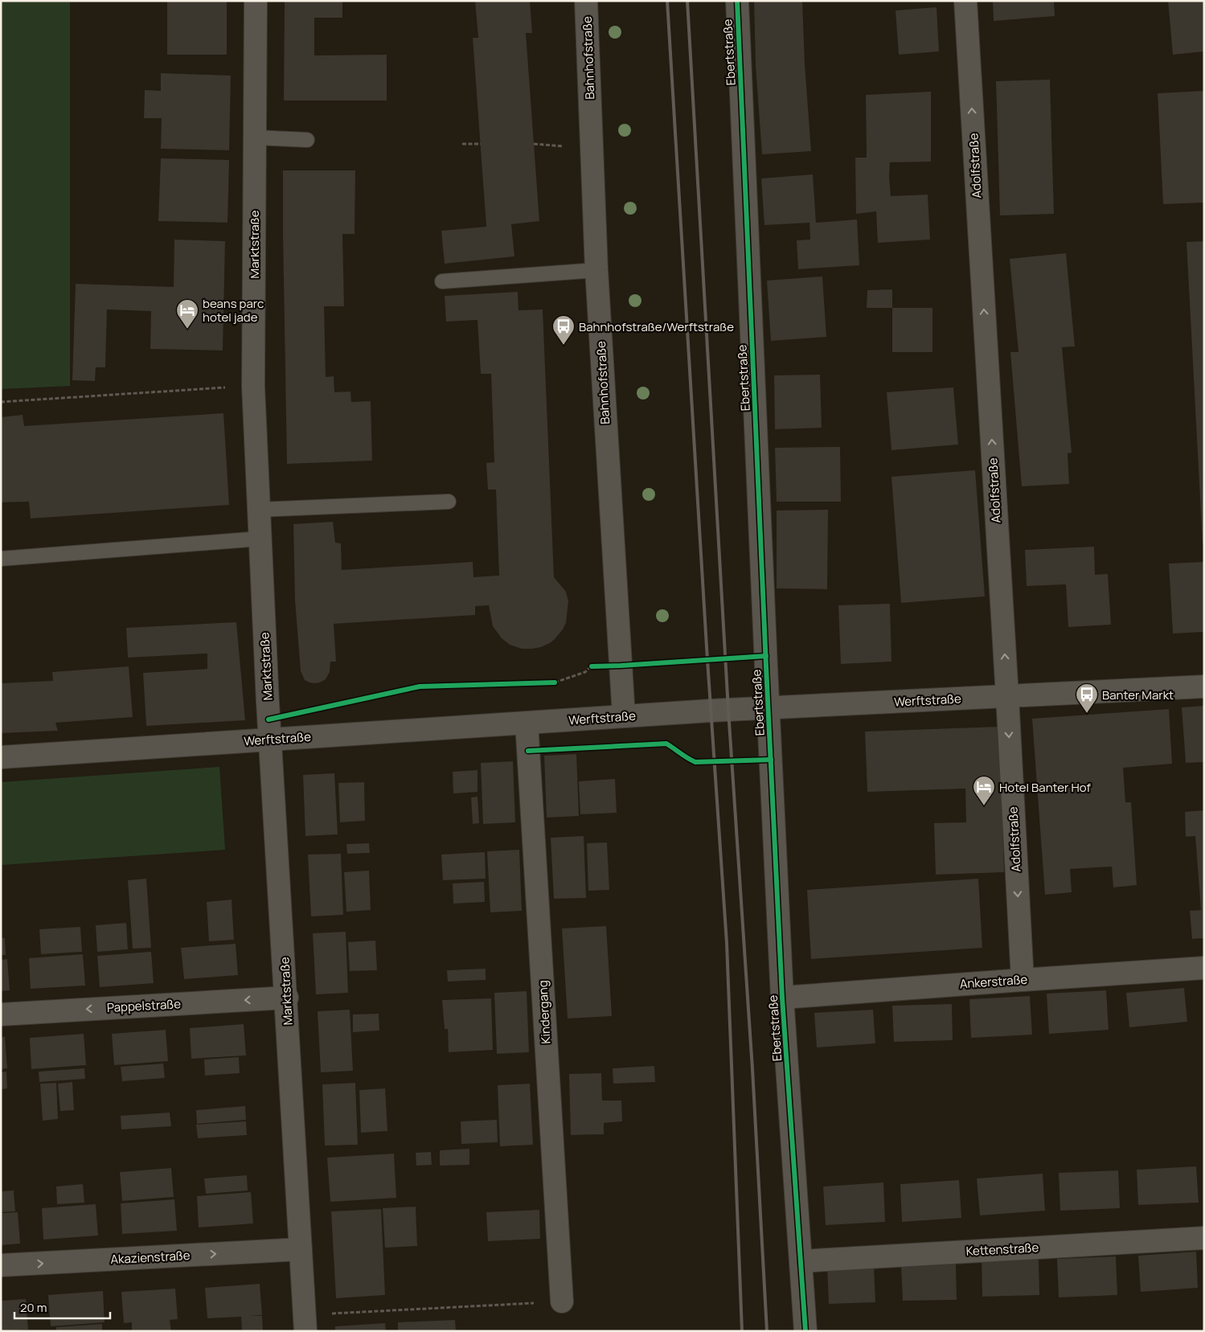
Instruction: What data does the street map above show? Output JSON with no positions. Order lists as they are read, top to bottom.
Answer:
{
  "streets": {
    "street": [
      "Ebertstraße",
      "Bahnhofstraße",
      "Adolfstraße",
      "Marktstraße",
      "Werftstraße",
      "Ankerstraße",
      "Pappelstraße",
      "Kindergang",
      "Kettenstraße",
      "Akazienstraße"
    ]
  },
  "crossings": [
    ["Ebertstraße", "Werftstraße"],
    ["Ebertstraße", "Ankerstraße"],
    ["Ebertstraße", "Kettenstraße"],
    ["Bahnhofstraße", "Werftstraße"],
    ["Adolfstraße", "Werftstraße"],
    ["Adolfstraße", "Ankerstraße"],
    ["Marktstraße", "Werftstraße"],
    ["Marktstraße", "Pappelstraße"],
    ["Marktstraße", "Akazienstraße"],
    ["Werftstraße", "Kindergang"]
  ],
  "one_way": ["Pappelstraße", "Akazienstraße"],
  "places": {
    "hotel": ["beans parc hotel jade", "Hotel Banter Hof"],
    "bus stop": ["Bahnhofstraße/Werftstraße", "Banter Markt"]
  },
  "scale_bar": "20 m"
}
